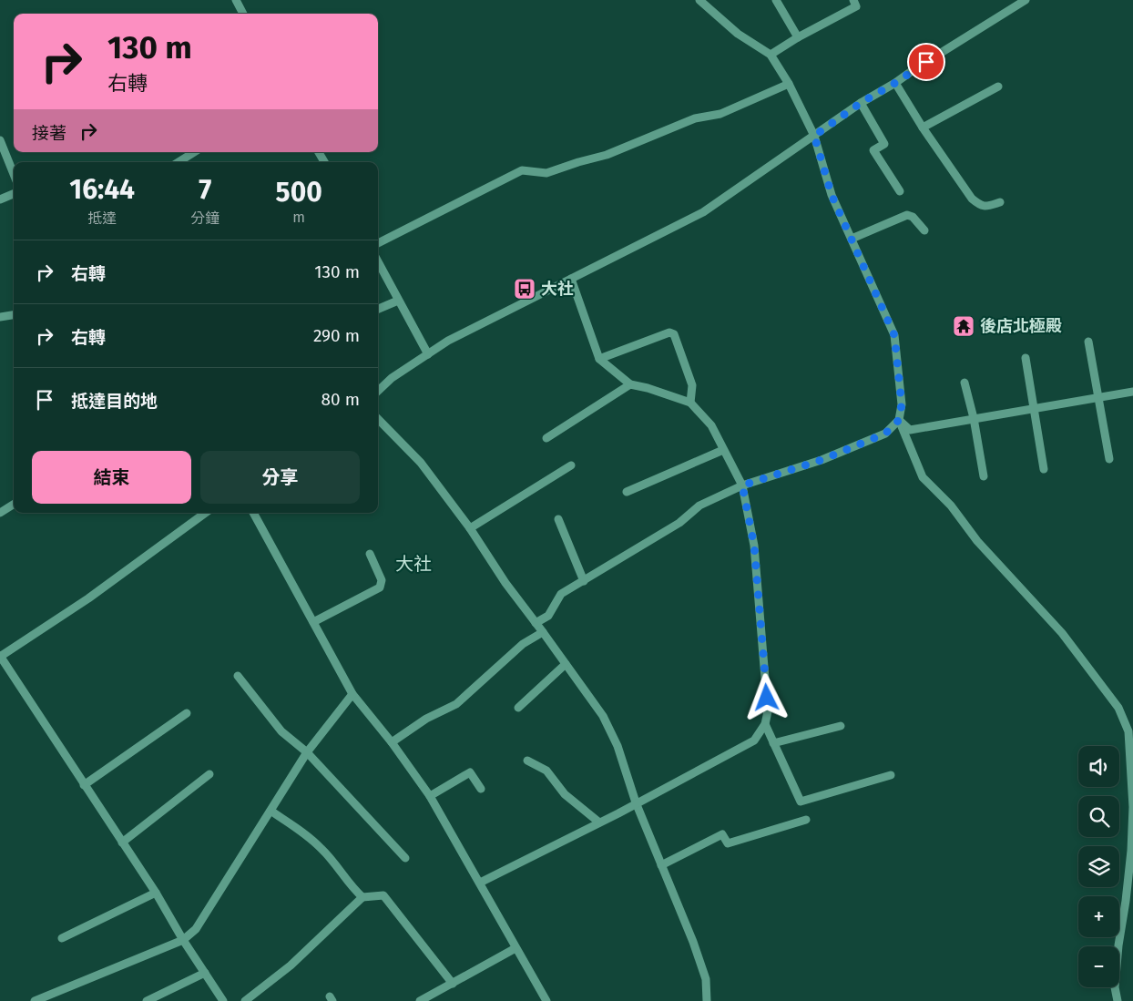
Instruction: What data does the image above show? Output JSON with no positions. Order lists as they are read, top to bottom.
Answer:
{
  "districts": ["大社"],
  "places": {
    "bus stop": ["大社"],
    "temple": ["後店北極殿"]
  },
  "page": {
    "turn": ["130 m", "右轉"],
    "then": "接著",
    "eta": [
      "16:44",
      "抵達",
      "7",
      "分鐘",
      "500",
      "m"
    ],
    "list": [
      {
        "name": "右轉",
        "value": "130 m"
      },
      {
        "name": "右轉",
        "value": "290 m"
      },
      {
        "name": "抵達目的地",
        "value": "80 m"
      }
    ],
    "buttons": ["結束", "分享"],
    "map_buttons": ["+", "−"]
  }
}
